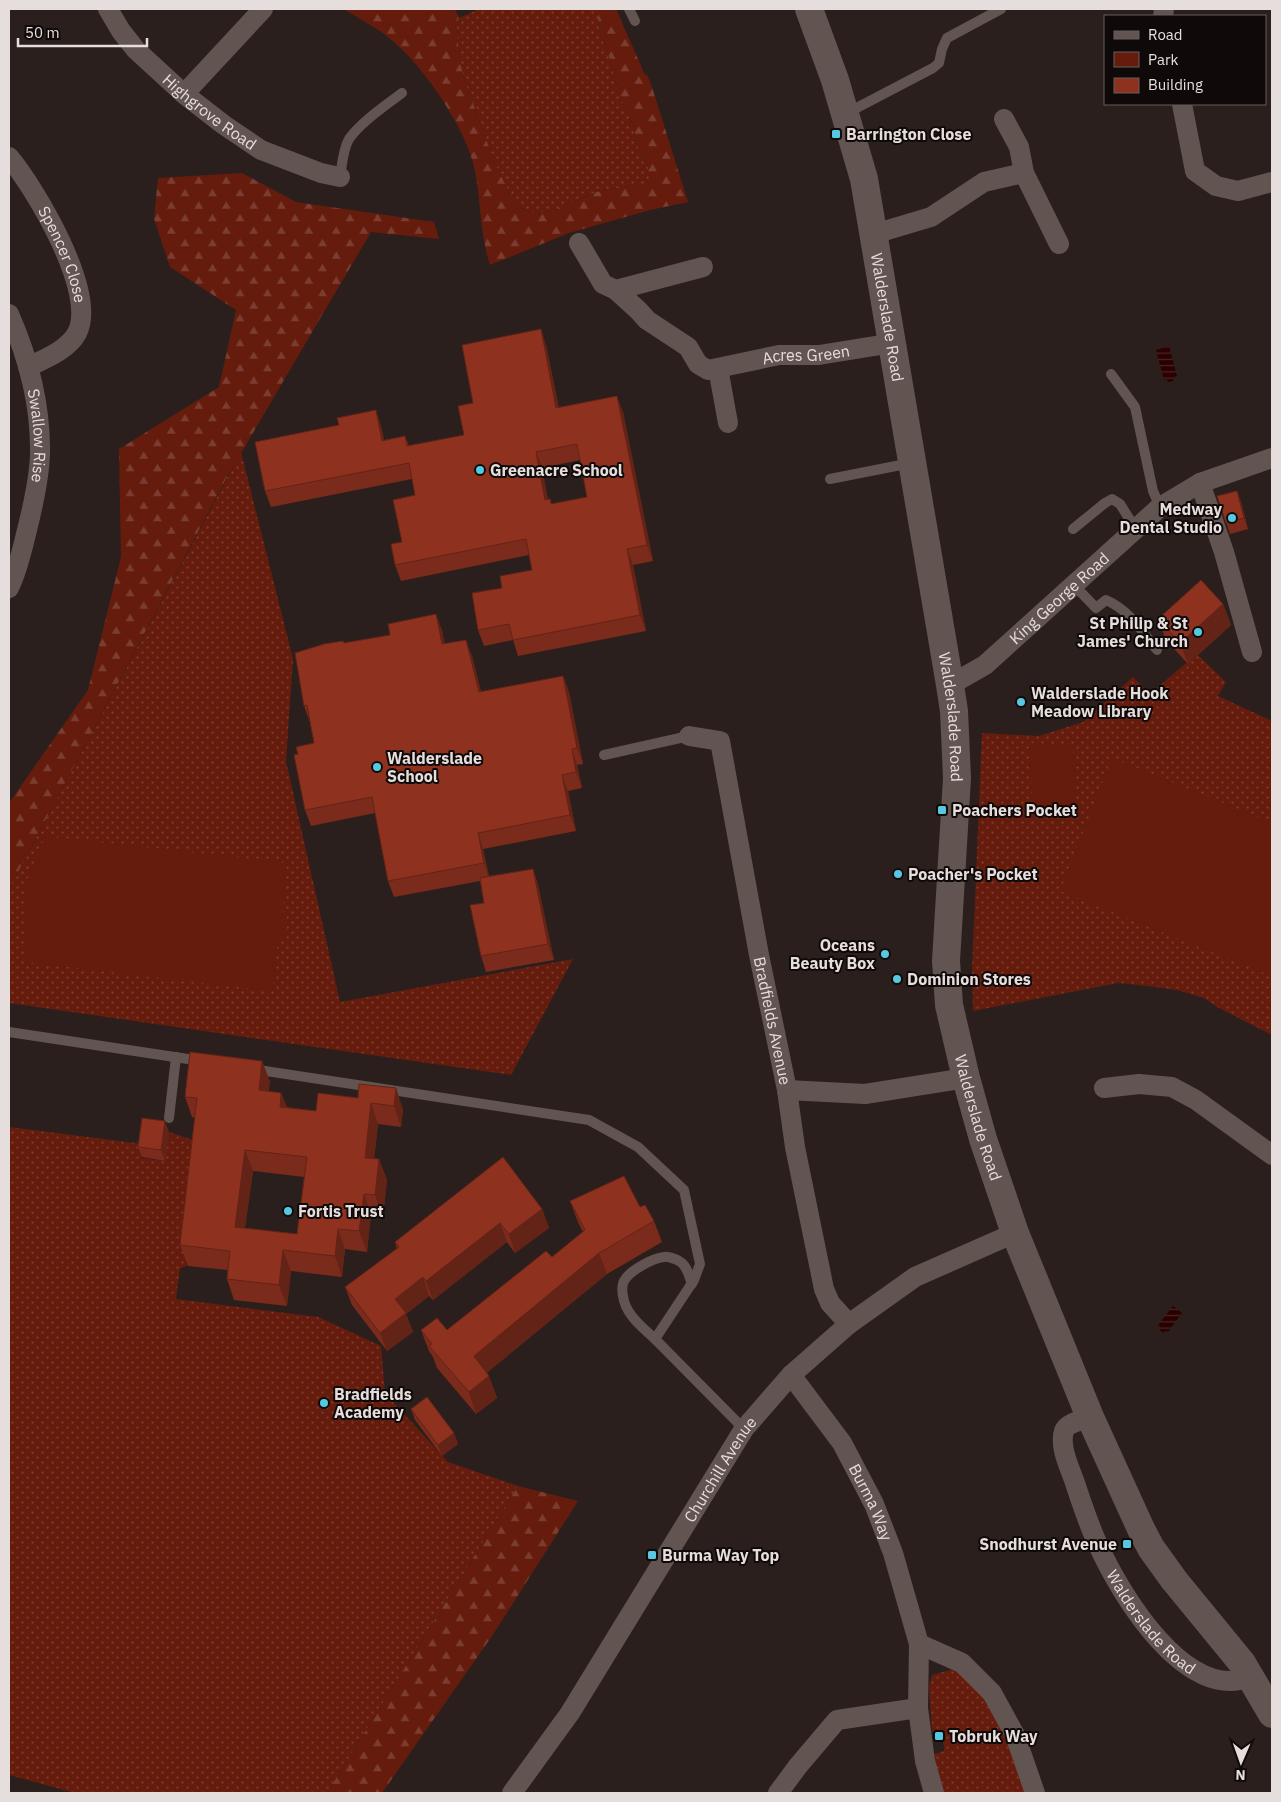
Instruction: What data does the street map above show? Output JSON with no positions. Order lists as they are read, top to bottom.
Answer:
{
  "streets": {
    "street": [
      "Highgrove Road",
      "Spencer Close",
      "Walderslade Road",
      "Acres Green",
      "Swallow Rise",
      "King George Road",
      "Bradfields Avenue",
      "Churchill Avenue",
      "Burma Way"
    ]
  },
  "crossings": [
    ["Spencer Close", "Swallow Rise"],
    ["Walderslade Road", "Acres Green"],
    ["Walderslade Road", "King George Road"],
    ["Walderslade Road", "Churchill Avenue"],
    ["Bradfields Avenue", "Churchill Avenue"],
    ["Churchill Avenue", "Burma Way"]
  ],
  "places": {
    "transit": [
      "Barrington Close",
      "Poachers Pocket",
      "Snodhurst Avenue",
      "Burma Way Top",
      "Tobruk Way"
    ],
    "other": [
      "Greenacre School",
      "Medway Dental Studio",
      "St Philip & St James' Church",
      "Walderslade Hook Meadow Library",
      "Walderslade School",
      "Poacher's Pocket",
      "Oceans Beauty Box",
      "Dominion Stores",
      "Fortis Trust",
      "Bradfields Academy"
    ]
  },
  "legend": ["Road", "Park", "Building"],
  "scale_bar": "50 m",
  "north": "bottom"
}
